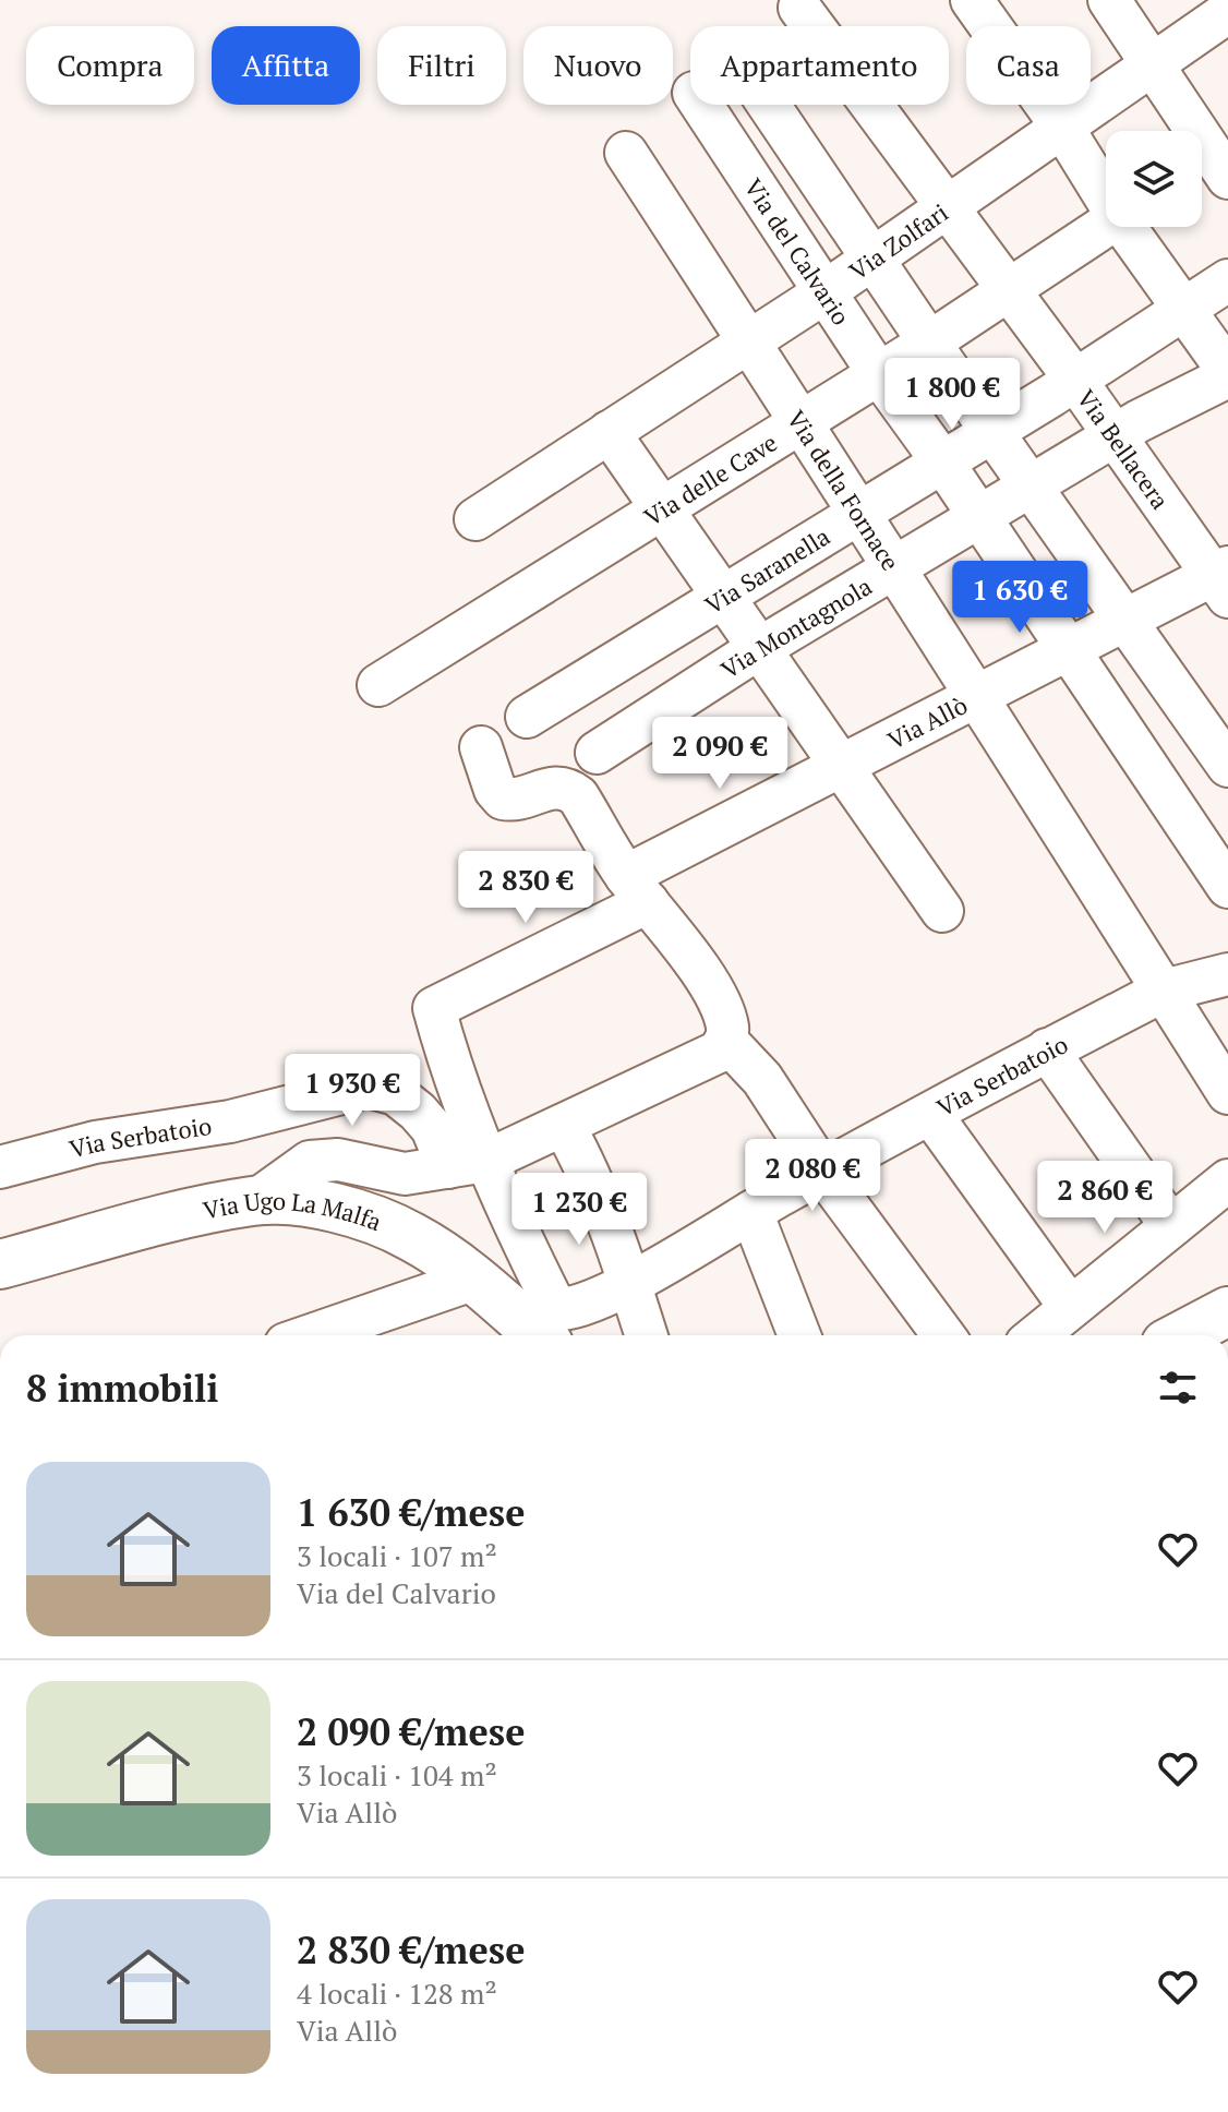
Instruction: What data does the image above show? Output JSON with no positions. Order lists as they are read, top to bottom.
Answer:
{
  "streets": {
    "street": [
      "Via Zolfari",
      "Via del Calvario",
      "Via Bellacera",
      "Via delle Cave",
      "Via della Fornace",
      "Via Saranella",
      "Via Montagnola",
      "Via Allò",
      "Via Serbatoio",
      "Via Ugo La Malfa"
    ]
  },
  "crossings": [
    ["Via Zolfari", "Via del Calvario"],
    ["Via Zolfari", "Via Bellacera"],
    ["Via Zolfari", "Via della Fornace"],
    ["Via del Calvario", "Via delle Cave"],
    ["Via del Calvario", "Via Saranella"],
    ["Via del Calvario", "Via Montagnola"],
    ["Via del Calvario", "Via Allò"],
    ["Via Bellacera", "Via delle Cave"],
    ["Via Bellacera", "Via Saranella"],
    ["Via Bellacera", "Via Montagnola"],
    ["Via Bellacera", "Via Allò"],
    ["Via delle Cave", "Via della Fornace"],
    ["Via della Fornace", "Via Saranella"],
    ["Via della Fornace", "Via Montagnola"],
    ["Via della Fornace", "Via Allò"],
    ["Via della Fornace", "Via Serbatoio"],
    ["Via Allò", "Via Serbatoio"]
  ],
  "page": {
    "chip": [
      "Compra",
      "Affitta",
      "Filtri",
      "Nuovo",
      "Appartamento",
      "Casa"
    ],
    "price": [
      "1 800 €",
      "1 630 €",
      "2 090 €",
      "2 830 €",
      "1 930 €",
      "2 080 €",
      "2 860 €",
      "1 230 €"
    ],
    "heading": "8 immobili",
    "list": [
      {
        "name": "1 630 €/mese",
        "note": "3 locali · 107 m² · Via del Calvario"
      },
      {
        "name": "2 090 €/mese",
        "note": "3 locali · 104 m² · Via Allò"
      },
      {
        "name": "2 830 €/mese",
        "note": "4 locali · 128 m² · Via Allò"
      }
    ]
  }
}
